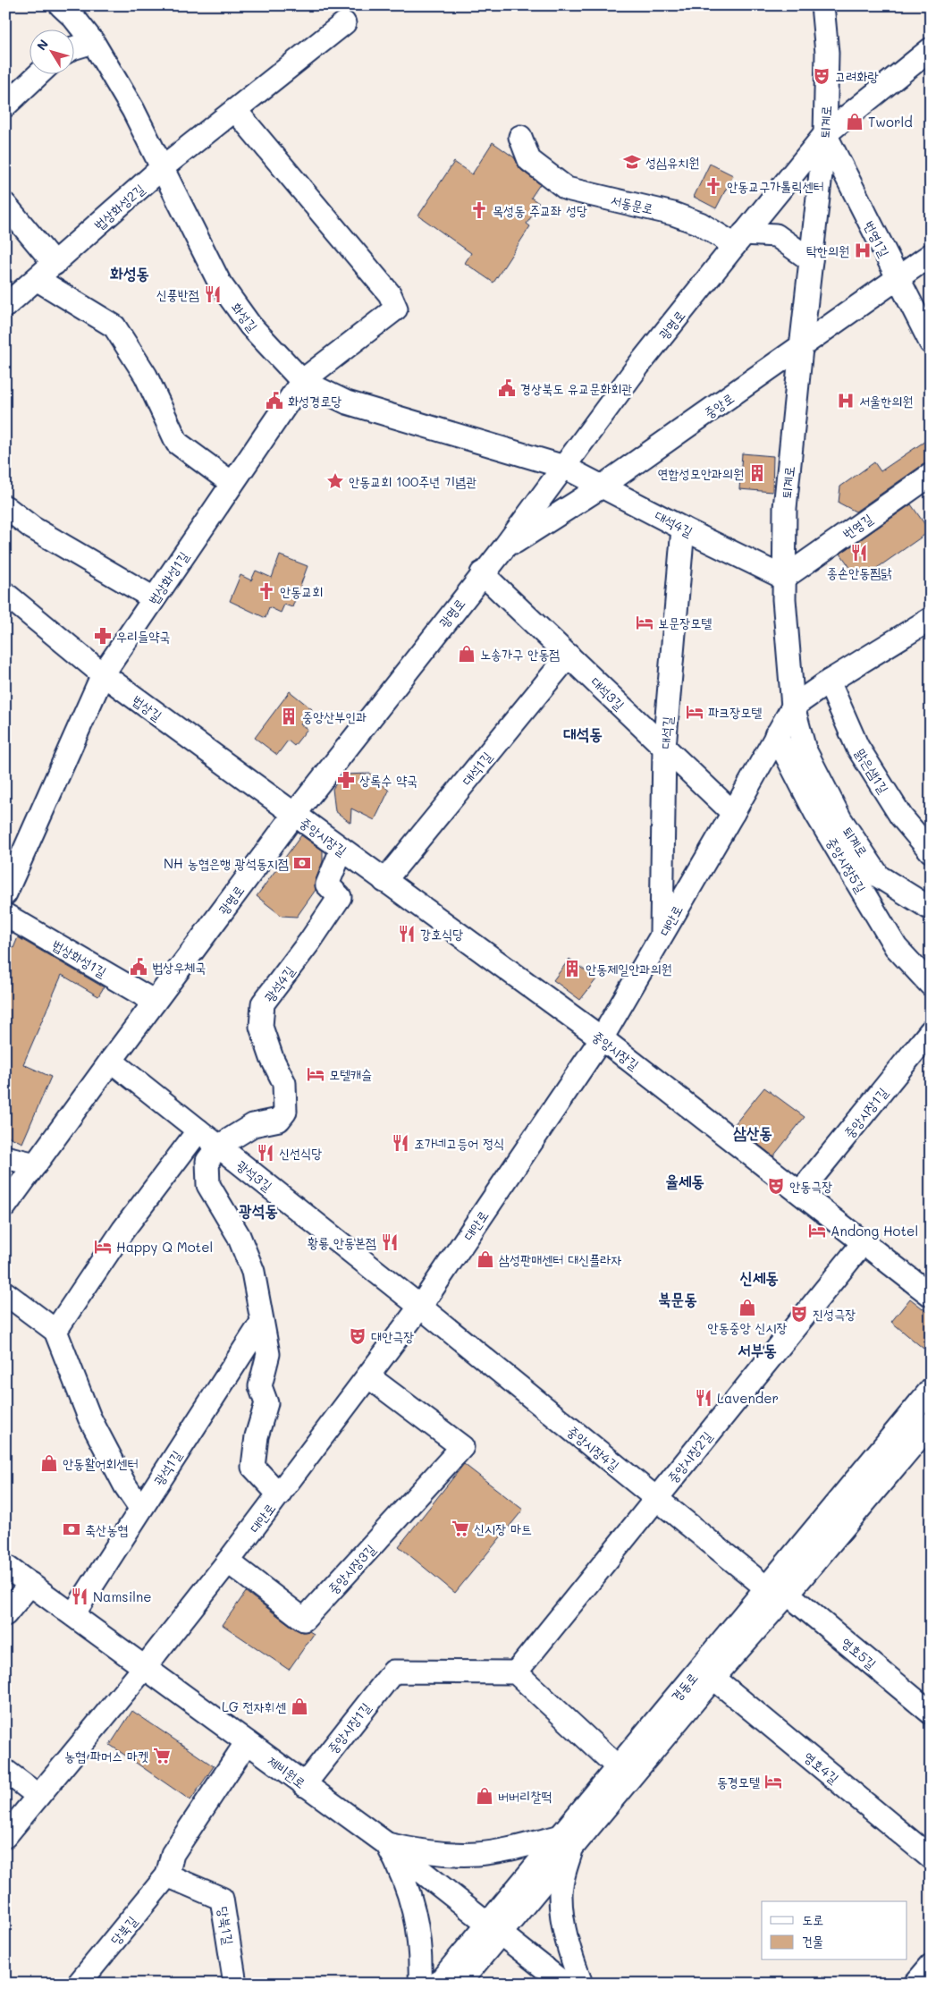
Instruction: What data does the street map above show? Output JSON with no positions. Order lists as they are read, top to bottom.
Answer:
{
  "streets": {
    "street": [
      "퇴계로",
      "서동문로",
      "법상화성2길",
      "번영1길",
      "화성길",
      "광명로",
      "중앙로",
      "대석4길",
      "번영길",
      "법상화성1길",
      "대석3길",
      "법상길",
      "대석길",
      "대석1길",
      "맑은샘1길",
      "중앙시장길",
      "중앙시장5길",
      "대안로",
      "광석4길",
      "중앙시장1길",
      "광석3길",
      "중앙시장4길",
      "중앙시장2길",
      "광석1길",
      "중앙시장3길",
      "영호5길",
      "경동로",
      "영호4길",
      "제비원로",
      "당북1길",
      "당북길"
    ]
  },
  "crossings": [
    ["퇴계로", "번영1길"],
    ["퇴계로", "광명로"],
    ["퇴계로", "중앙로"],
    ["퇴계로", "대석4길"],
    ["퇴계로", "번영길"],
    ["퇴계로", "대안로"],
    ["서동문로", "광명로"],
    ["법상화성2길", "화성길"],
    ["법상화성2길", "법상화성1길"],
    ["번영1길", "광명로"],
    ["번영1길", "중앙로"],
    ["화성길", "광명로"],
    ["화성길", "대석4길"],
    ["화성길", "법상화성1길"],
    ["광명로", "중앙로"],
    ["광명로", "대석4길"],
    ["광명로", "법상화성1길"],
    ["광명로", "대석3길"],
    ["광명로", "법상길"],
    ["광명로", "중앙시장길"],
    ["광명로", "광석3길"],
    ["중앙로", "대석4길"],
    ["대석4길", "번영길"],
    ["대석4길", "대석길"],
    ["법상화성1길", "법상길"],
    ["대석3길", "대석길"],
    ["대석3길", "대석1길"],
    ["대석3길", "대안로"],
    ["법상길", "중앙시장길"],
    ["대석길", "대안로"],
    ["대석1길", "중앙시장길"],
    ["맑은샘1길", "대안로"],
    ["중앙시장길", "대안로"],
    ["중앙시장길", "광석4길"],
    ["중앙시장길", "중앙시장1길"],
    ["중앙시장길", "중앙시장2길"],
    ["중앙시장5길", "대안로"],
    ["대안로", "광석3길"],
    ["대안로", "중앙시장4길"],
    ["대안로", "중앙시장3길"],
    ["대안로", "제비원로"],
    ["광석4길", "광석3길"],
    ["중앙시장1길", "중앙시장2길"],
    ["중앙시장1길", "제비원로"],
    ["광석3길", "중앙시장4길"],
    ["중앙시장4길", "중앙시장2길"],
    ["중앙시장4길", "영호5길"],
    ["중앙시장4길", "경동로"],
    ["광석1길", "제비원로"],
    ["영호5길", "경동로"],
    ["경동로", "영호4길"],
    ["경동로", "제비원로"],
    ["당북1길", "당북길"]
  ],
  "districts": [
    "화성동",
    "대석동",
    "삼산동",
    "율세동",
    "광석동",
    "신세동",
    "북문동",
    "서부동"
  ],
  "places": {
    "theatre": [
      "고려화랑",
      "안동극장",
      "진성극장",
      "대안극장"
    ],
    "shop": [
      "Tworld",
      "노송가구 안동점",
      "삼성판매센터 대신플라자",
      "안동중앙 신시장",
      "안동활어회센터",
      "LG 전자휘센",
      "버버리찰떡"
    ],
    "school or university": ["성심유치원"],
    "church": ["안동교구가톨릭센터", "목성동 주교좌 성당", "안동교회"],
    "hospital": ["탁한의원", "서울한의원"],
    "restaurant": [
      "신풍반점",
      "종손안동찜닭",
      "강호식당",
      "조가네고등어 정식",
      "신선식당",
      "황룡 안동본점",
      "Lavender",
      "Namsilne"
    ],
    "public building": ["경상북도 유교문화회관", "화성경로당", "법상우체국"],
    "building": ["연합성모안과의원", "중앙산부인과", "안동제일안과의원"],
    "place": ["안동교회 100주년 기념관"],
    "hotel": [
      "보문장모텔",
      "파크장모텔",
      "모텔캐슬",
      "Andong Hotel",
      "Happy Q Motel",
      "동경모텔"
    ],
    "pharmacy": ["우리들약국", "상록수 약국"],
    "bank": ["NH 농협은행 광석동지점", "축산농협"],
    "supermarket": ["신시장 마트", "농협 파머스 마켓"]
  },
  "legend": ["도로", "건물"],
  "north": "top left"
}
